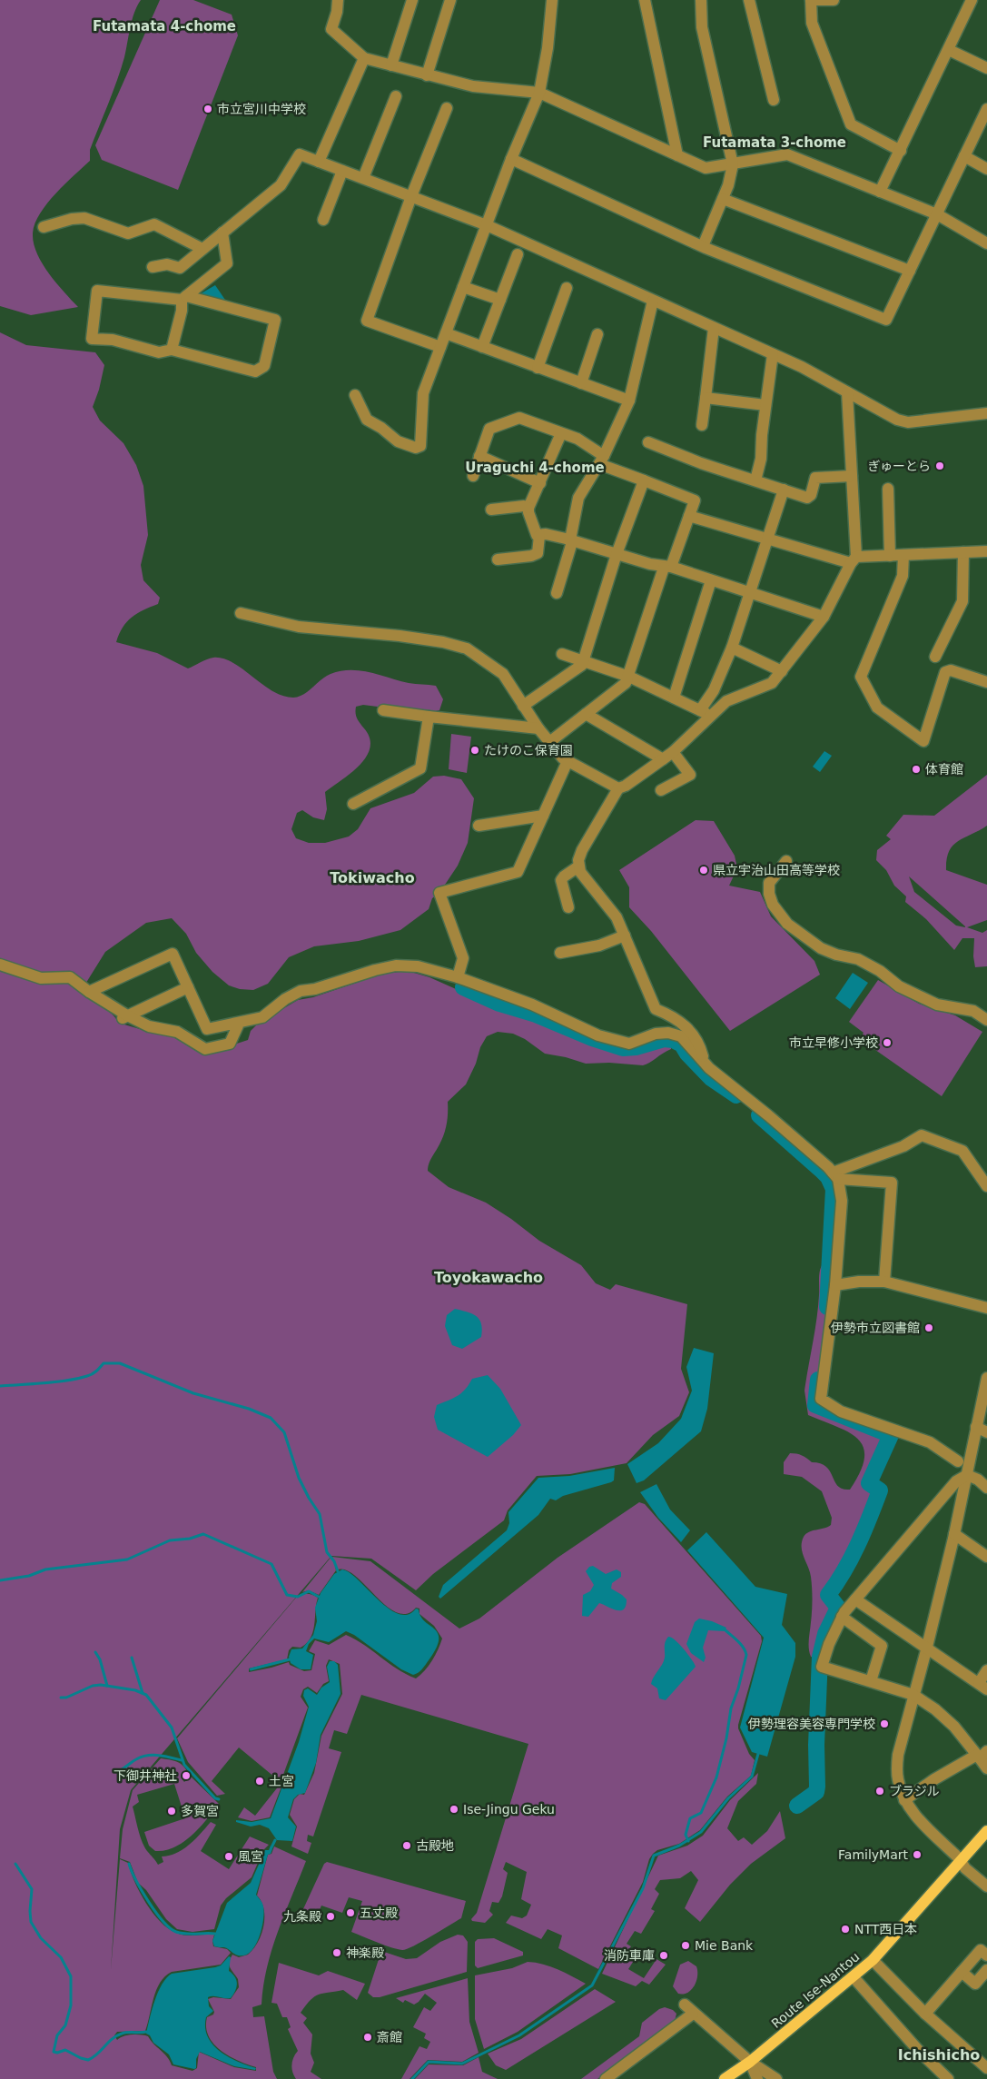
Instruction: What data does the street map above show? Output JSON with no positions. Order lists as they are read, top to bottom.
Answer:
{
  "streets": {
    "main road": ["Route Ise-Nantou"]
  },
  "districts": [
    "Futamata 4-chome",
    "Futamata 3-chome",
    "Uraguchi 4-chome",
    "Tokiwacho",
    "Toyokawacho",
    "Ichishicho"
  ],
  "places": [
    "市立宮川中学校",
    "ぎゅーとら",
    "たけのこ保育園",
    "体育館",
    "県立宇治山田高等学校",
    "市立早修小学校",
    "伊勢市立図書館",
    "伊勢理容美容専門学校",
    "下御井神社",
    "土宮",
    "ブラジル",
    "Ise-Jingu Geku",
    "多賀宮",
    "古殿地",
    "FamilyMart",
    "風宮",
    "五丈殿",
    "九条殿",
    "NTT西日本",
    "Mie Bank",
    "神楽殿",
    "消防車庫",
    "斎館"
  ]
}
